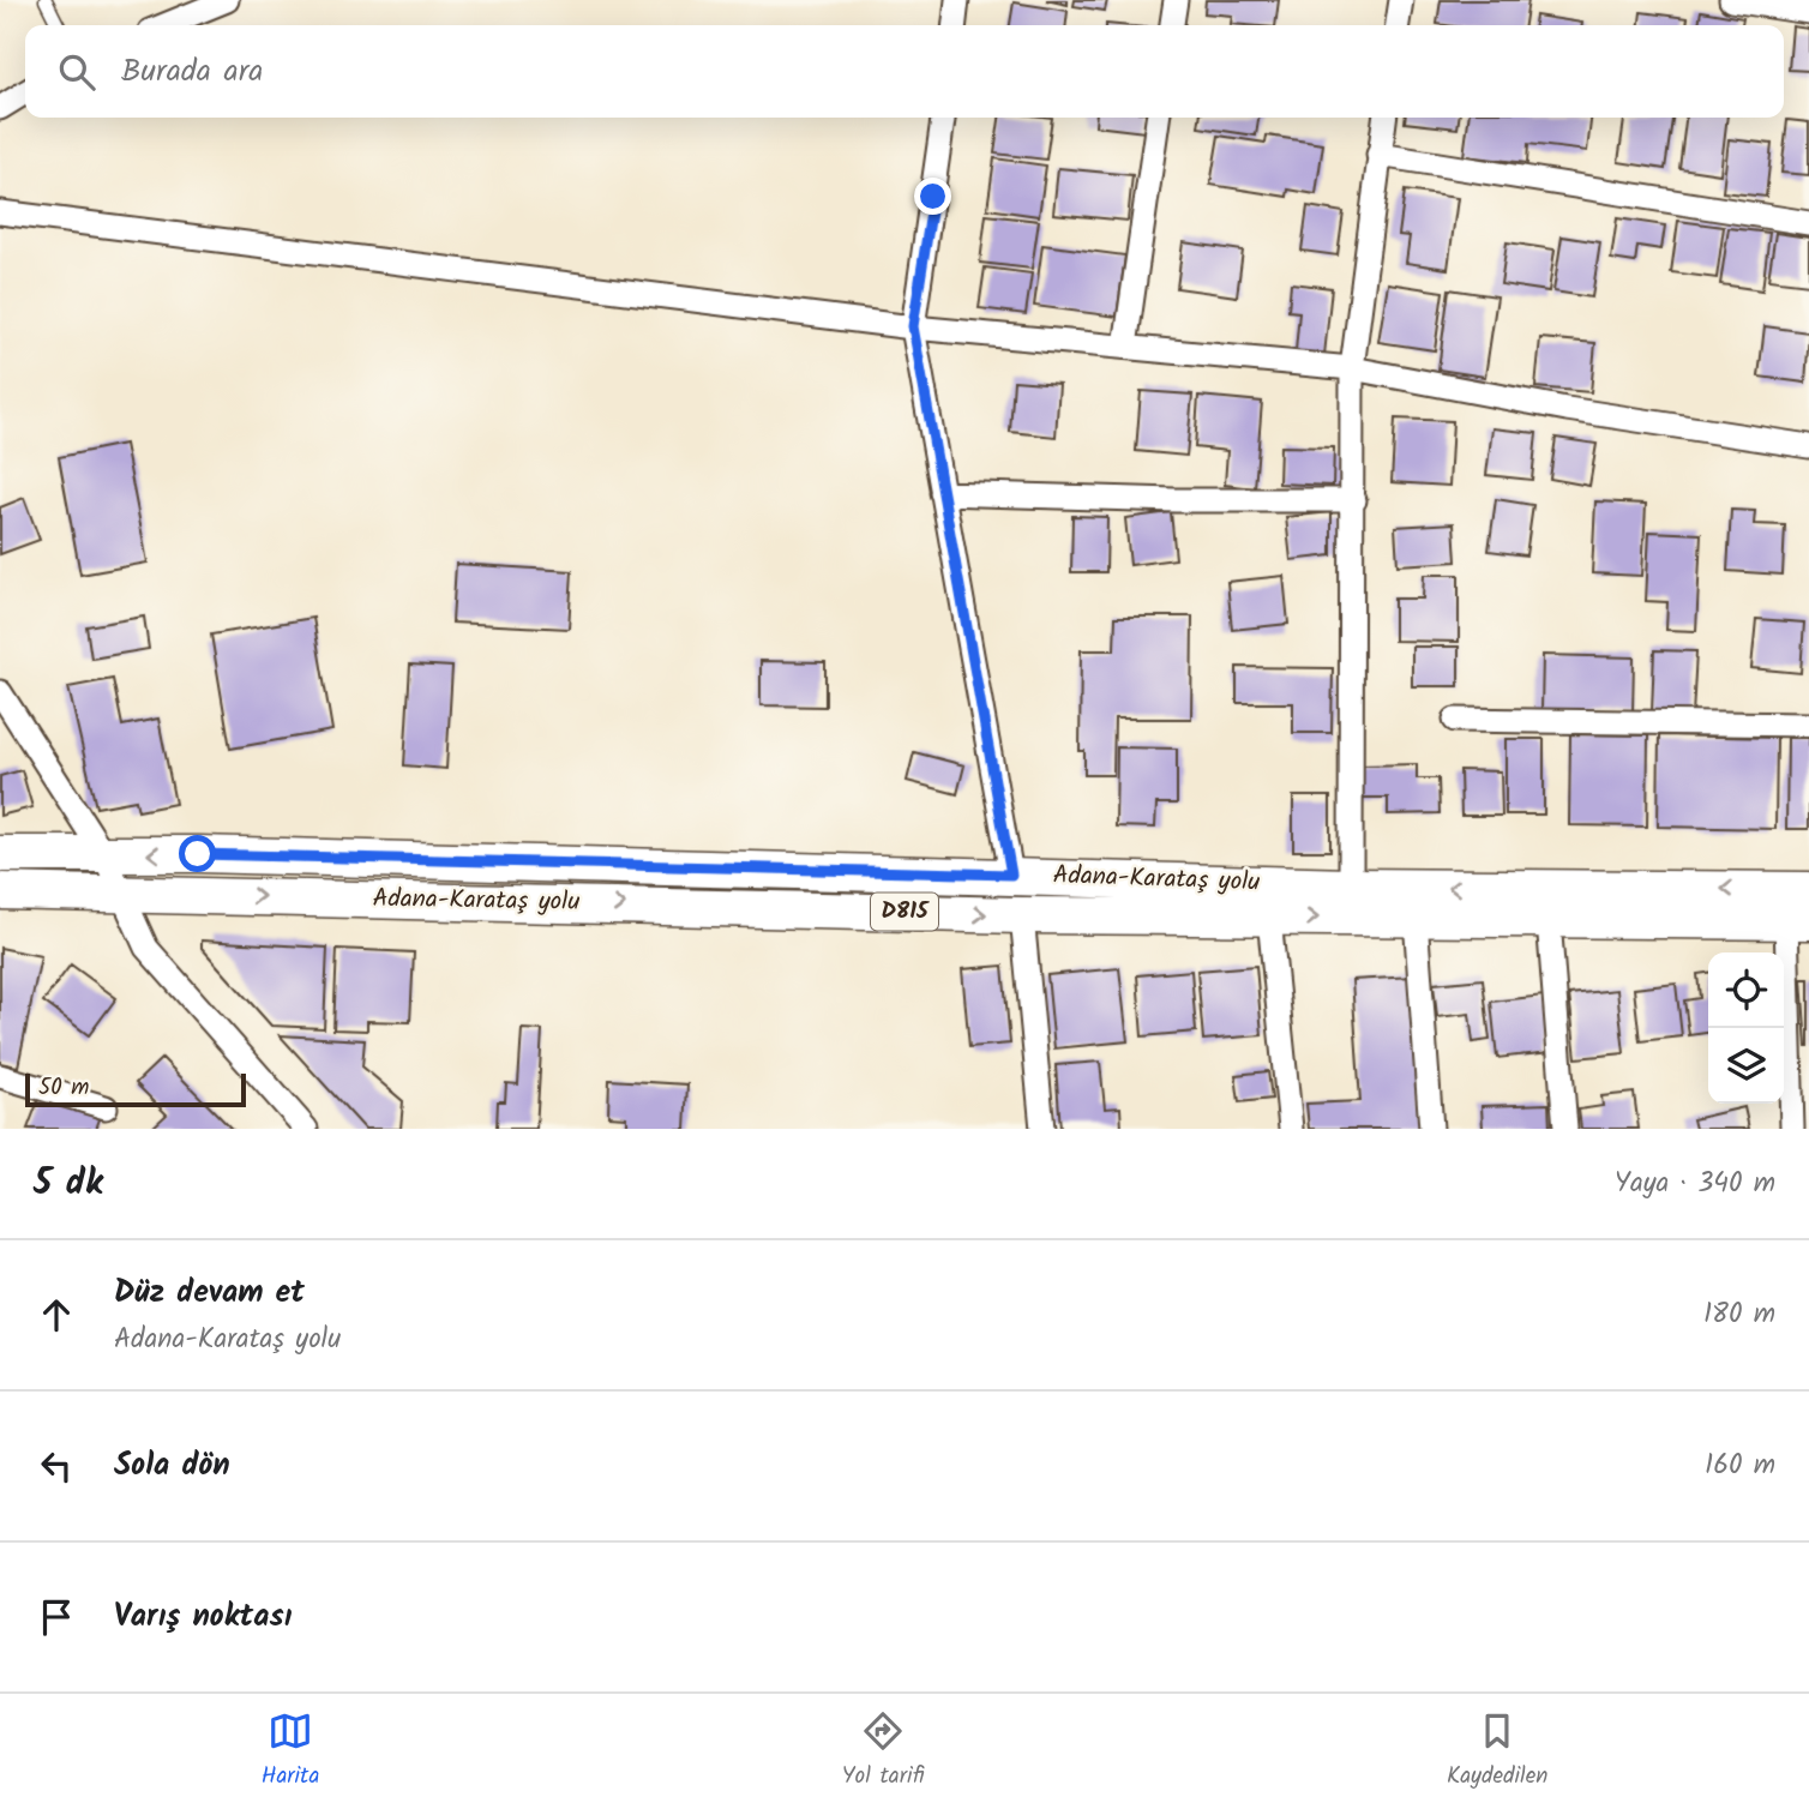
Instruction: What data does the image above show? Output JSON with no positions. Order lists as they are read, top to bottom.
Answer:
{
  "streets": {
    "main road": ["Adana-Karataş yolu", "D815"]
  },
  "scale_bar": "50 m",
  "page": {
    "search": "Burada ara",
    "scale": "50 m",
    "heading": ["5 dk", "Yaya · 340 m"],
    "list": [
      ["Düz devam et", "Adana-Karataş yolu", "180 m"],
      ["Sola dön", "160 m"],
      "Varış noktası"
    ],
    "nav": ["Harita", "Yol tarifi", "Kaydedilen"]
  }
}
